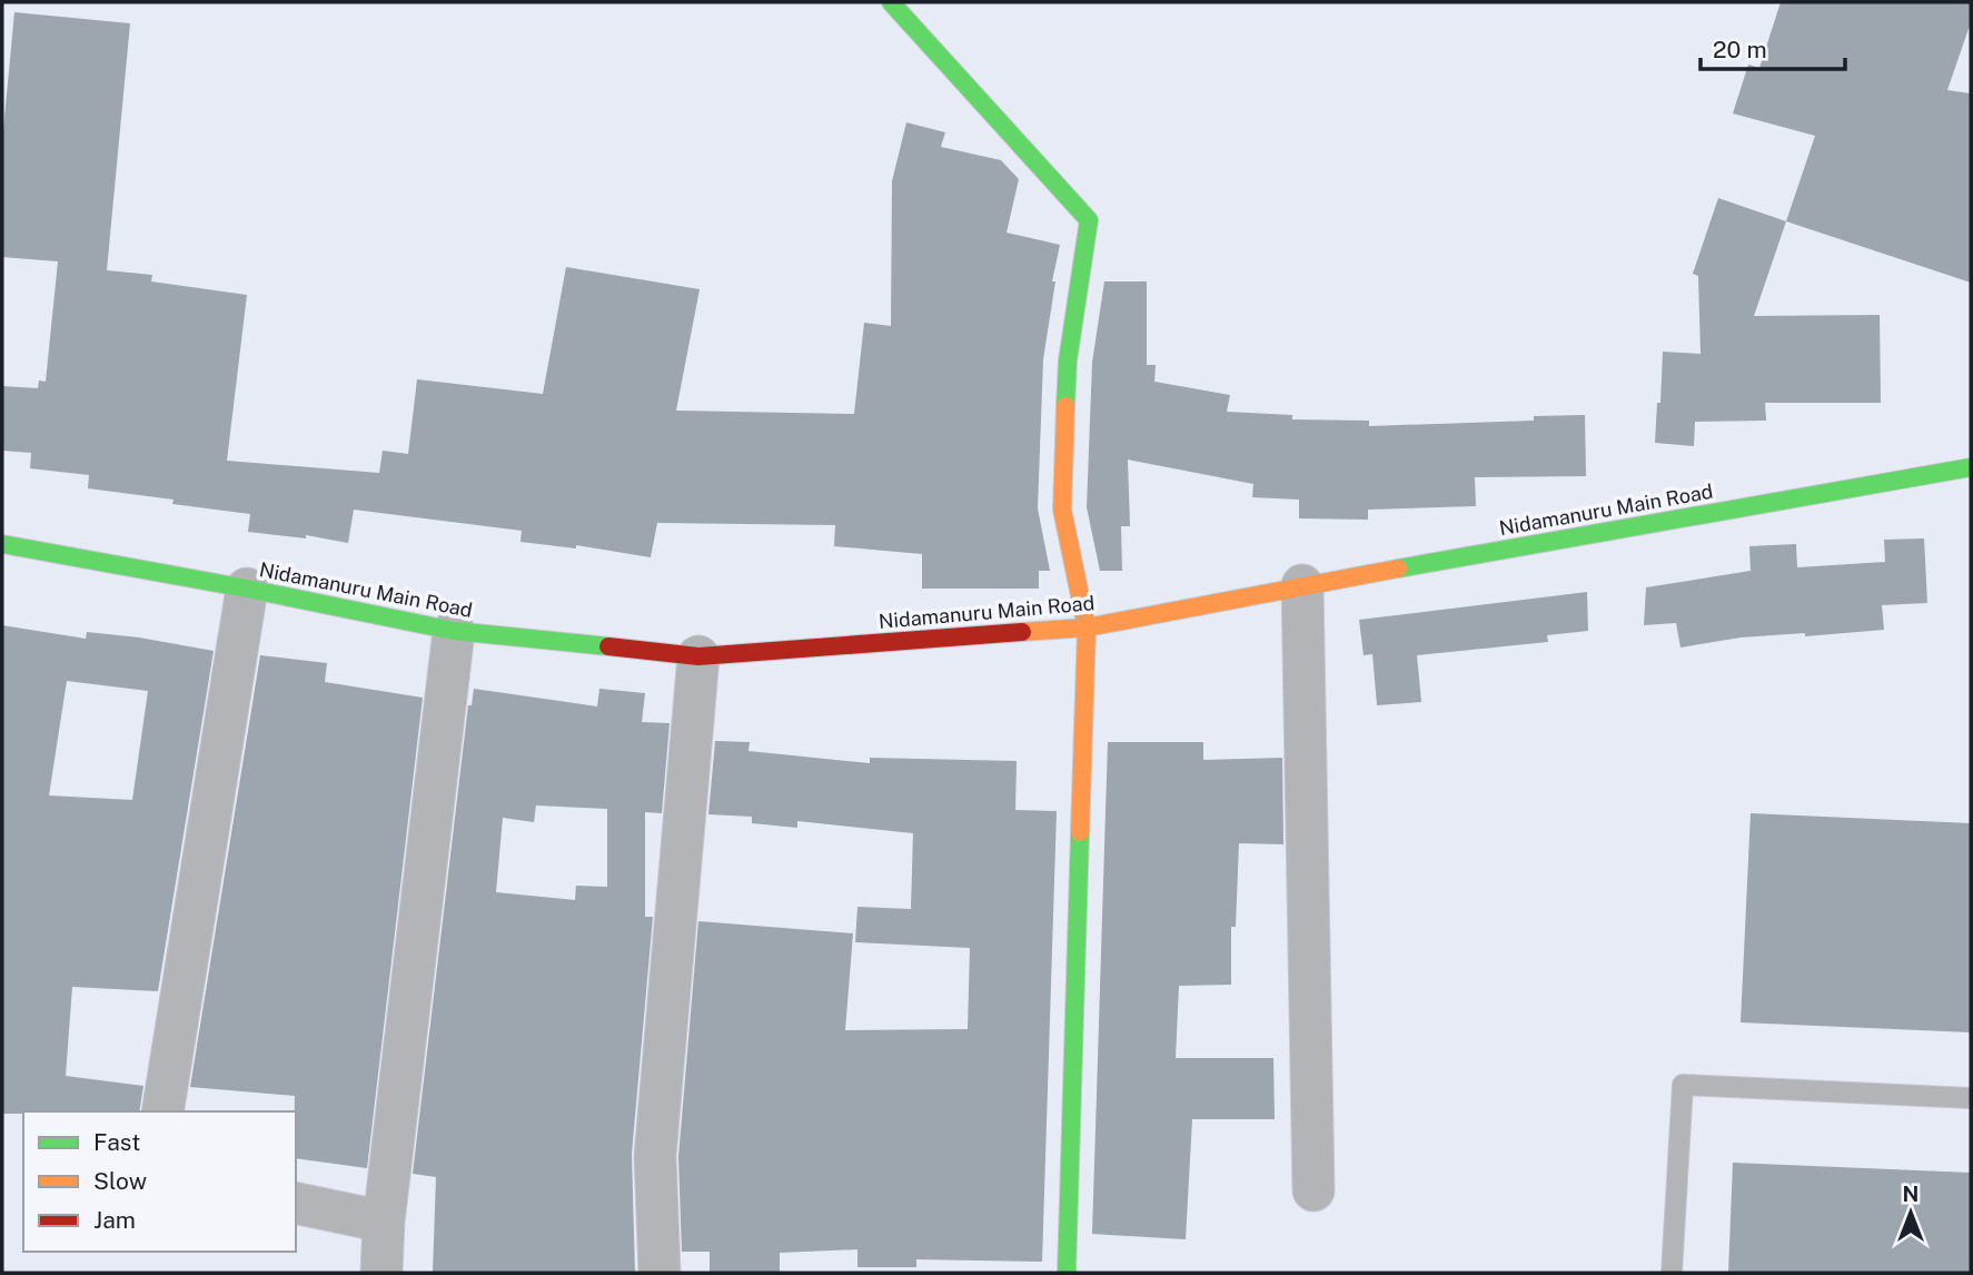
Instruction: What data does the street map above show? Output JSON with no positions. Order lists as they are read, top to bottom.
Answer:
{
  "streets": {
    "main road": ["Nidamanuru Main Road"]
  },
  "legend": ["Fast", "Slow", "Jam"],
  "scale_bar": "20 m",
  "north": "top"
}
